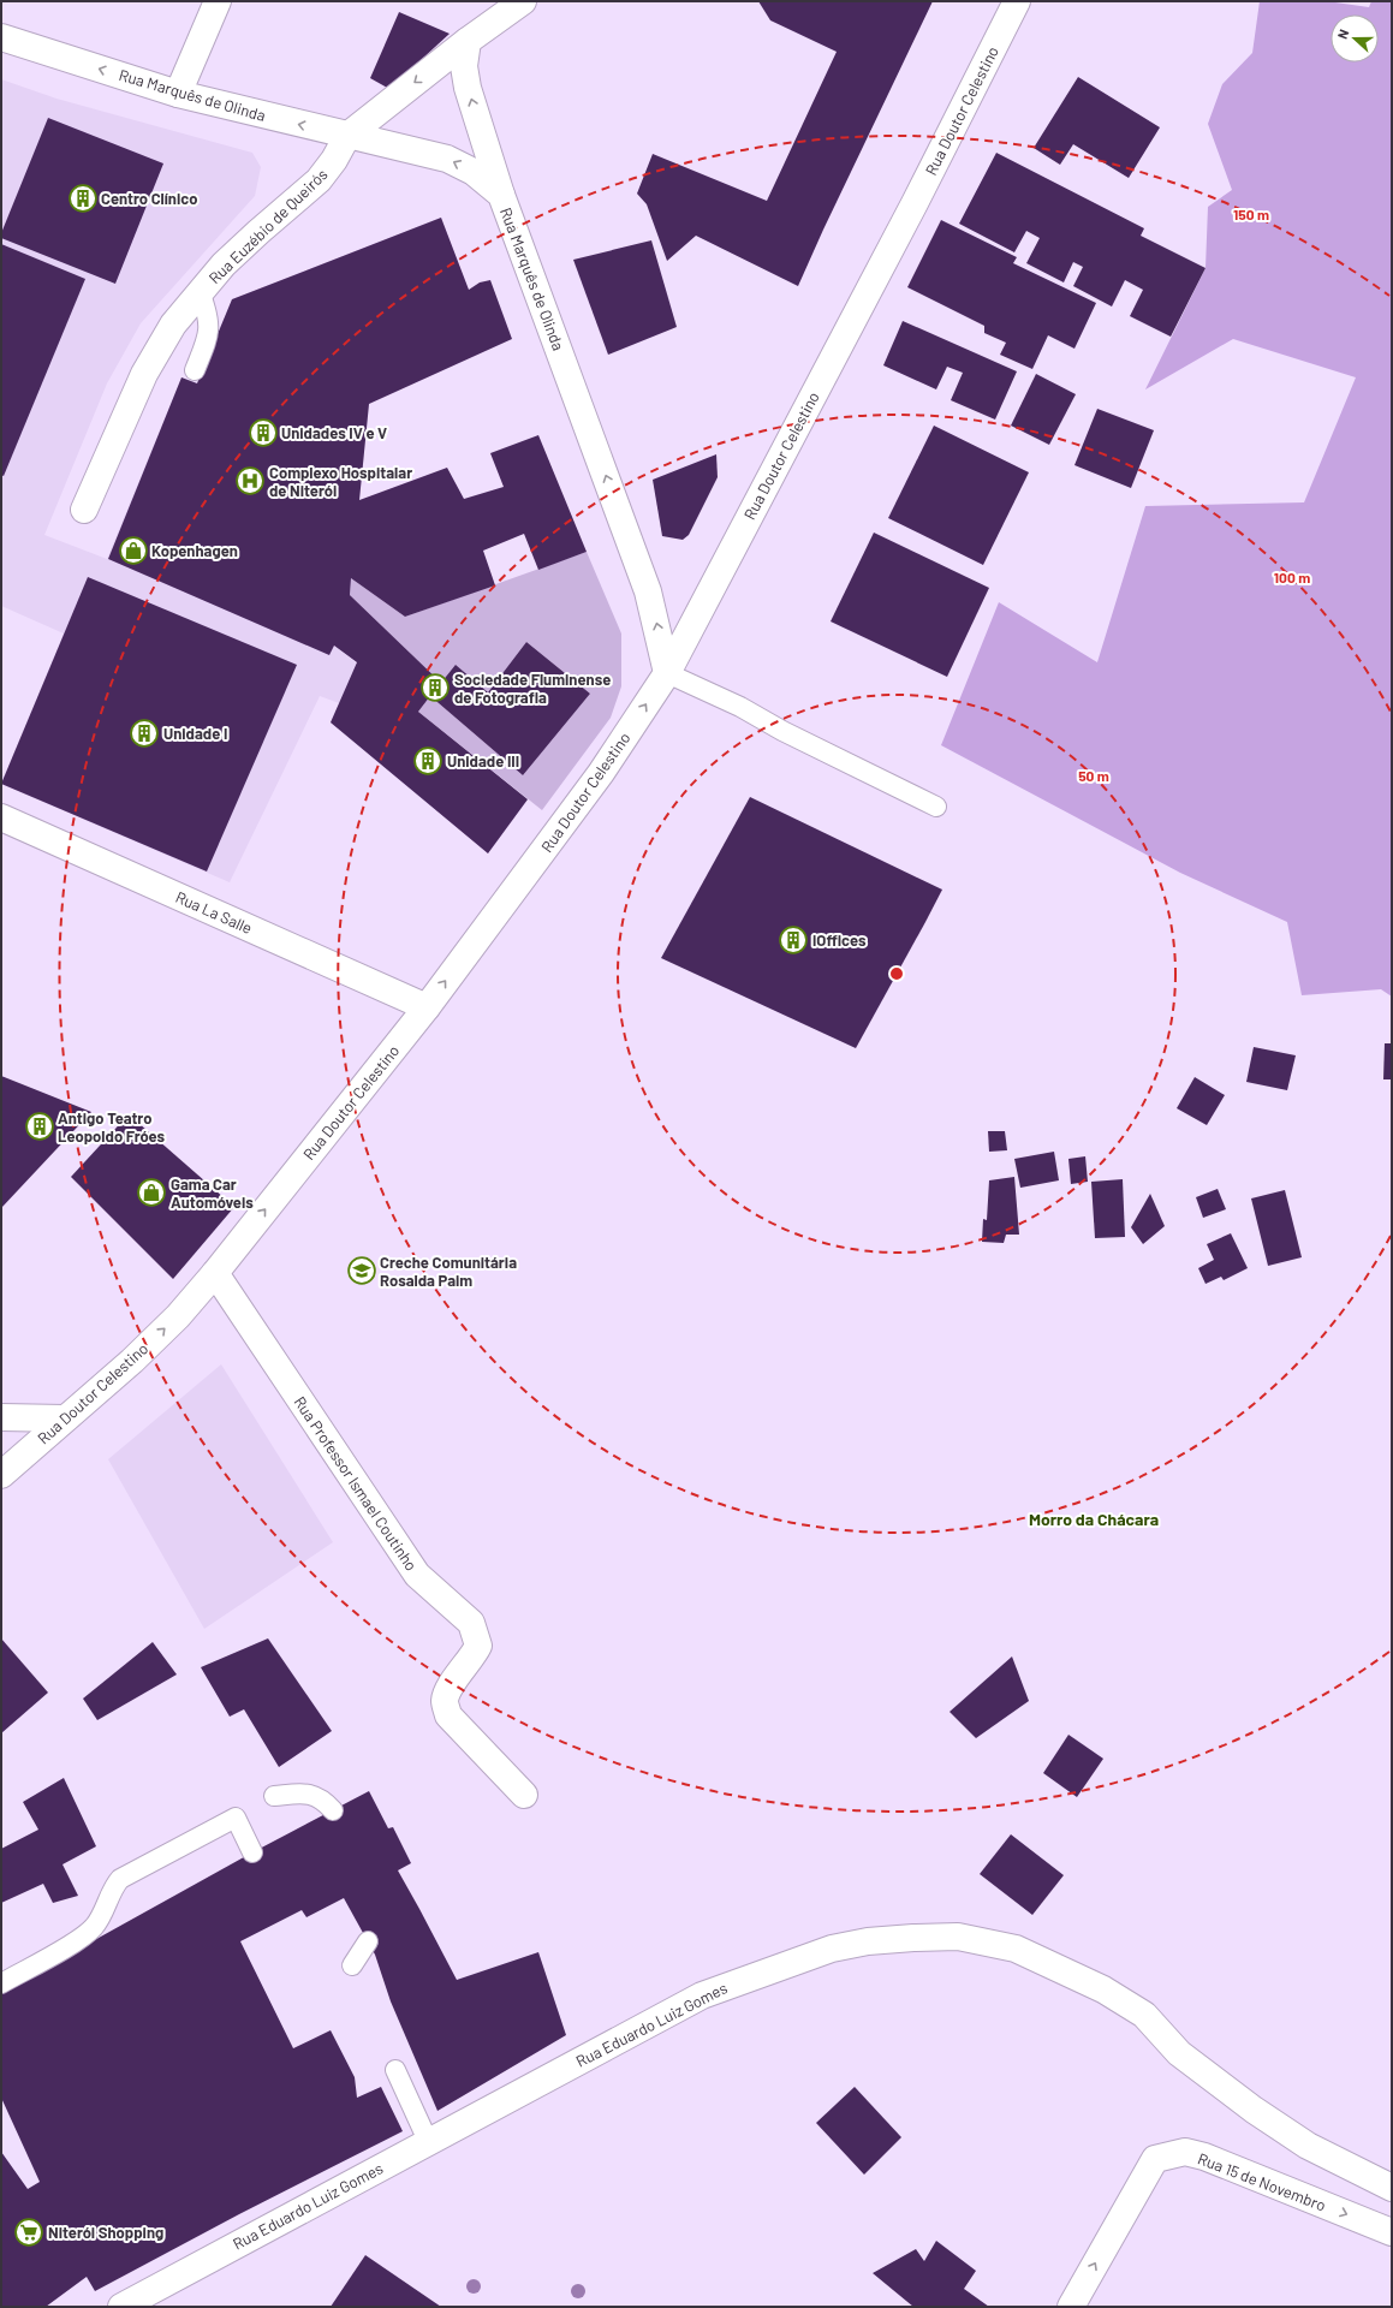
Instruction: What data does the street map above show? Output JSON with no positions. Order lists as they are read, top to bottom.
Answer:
{
  "streets": {
    "street": [
      "Rua Marquês de Olinda",
      "Rua Doutor Celestino",
      "Rua Euzébio de Queirós",
      "Rua La Salle",
      "Rua Professor Ismael Coutinho",
      "Rua Eduardo Luiz Gomes",
      "Rua 15 de Novembro"
    ]
  },
  "crossings": [
    ["Rua Marquês de Olinda", "Rua Doutor Celestino"],
    ["Rua Marquês de Olinda", "Rua Euzébio de Queirós"],
    ["Rua Doutor Celestino", "Rua La Salle"],
    ["Rua Doutor Celestino", "Rua Professor Ismael Coutinho"]
  ],
  "one_way": ["Rua Marquês de Olinda", "Rua Doutor Celestino"],
  "districts": ["Morro da Chácara"],
  "places": {
    "building": [
      "Centro Clínico",
      "Unidades IV e V",
      "Sociedade Fluminense de Fotografia",
      "Unidade I",
      "Unidade III",
      "iOffices",
      "Antigo Teatro Leopoldo Fróes"
    ],
    "hospital": ["Complexo Hospitalar de Niterói"],
    "shop": ["Kopenhagen", "Gama Car Automóveis"],
    "school or university": ["Creche Comunitária Rosalda Paim"],
    "supermarket": ["Niterói Shopping"]
  },
  "north": "left",
  "rings": ["150 m", "100 m", "50 m"]
}
